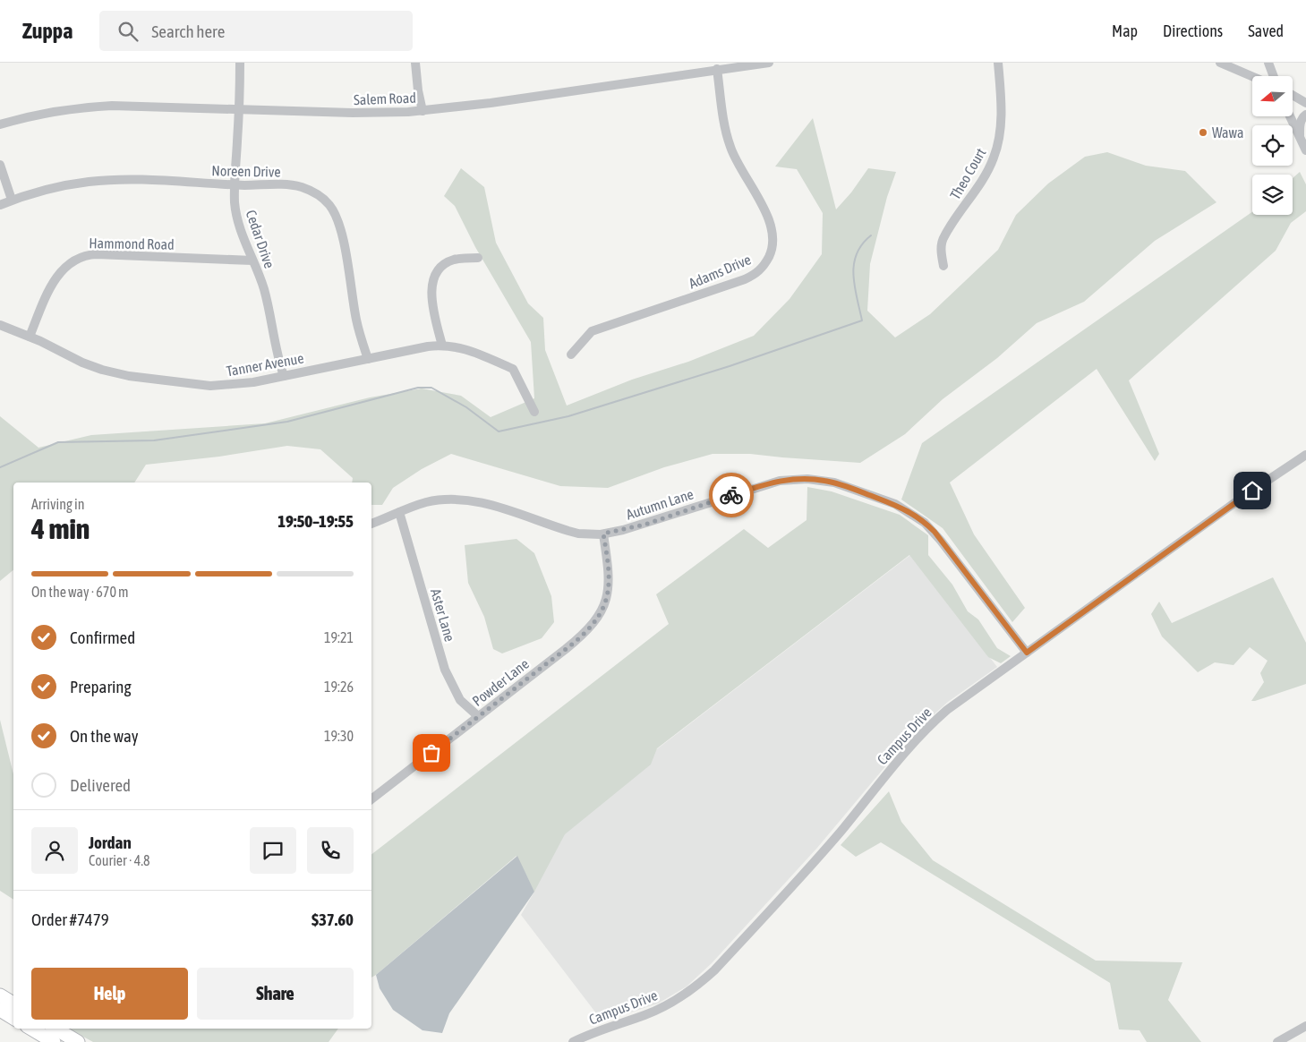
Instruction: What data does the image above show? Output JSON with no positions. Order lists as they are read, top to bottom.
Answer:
{
  "streets": {
    "street": [
      "Salem Road",
      "Noreen Drive",
      "Theo Court",
      "Cedar Drive",
      "Hammond Road",
      "Adams Drive",
      "Tanner Avenue",
      "Autumn Lane",
      "Aster Lane",
      "Powder Lane",
      "Campus Drive"
    ]
  },
  "crossings": [
    ["Salem Road", "Cedar Drive"],
    ["Salem Road", "Adams Drive"],
    ["Noreen Drive", "Cedar Drive"],
    ["Noreen Drive", "Tanner Avenue"],
    ["Cedar Drive", "Hammond Road"],
    ["Cedar Drive", "Tanner Avenue"],
    ["Hammond Road", "Tanner Avenue"],
    ["Autumn Lane", "Aster Lane"],
    ["Autumn Lane", "Powder Lane"],
    ["Autumn Lane", "Campus Drive"],
    ["Aster Lane", "Powder Lane"]
  ],
  "places": ["Wawa"],
  "north": "left",
  "page": {
    "header": "Zuppa",
    "search": "Search here",
    "nav": ["Map", "Directions", "Saved"],
    "heading": ["4 min", "Arriving in", "19:50–19:55"],
    "panel": [
      "Jordan",
      "Courier · 4.8",
      "Order #7479",
      "$37.60"
    ],
    "bar": "On the way · 670 m",
    "list": [
      ["Confirmed", "19:21"],
      ["Preparing", "19:26"],
      ["On the way", "19:30"],
      "Delivered"
    ],
    "buttons": ["Help", "Share"]
  }
}
